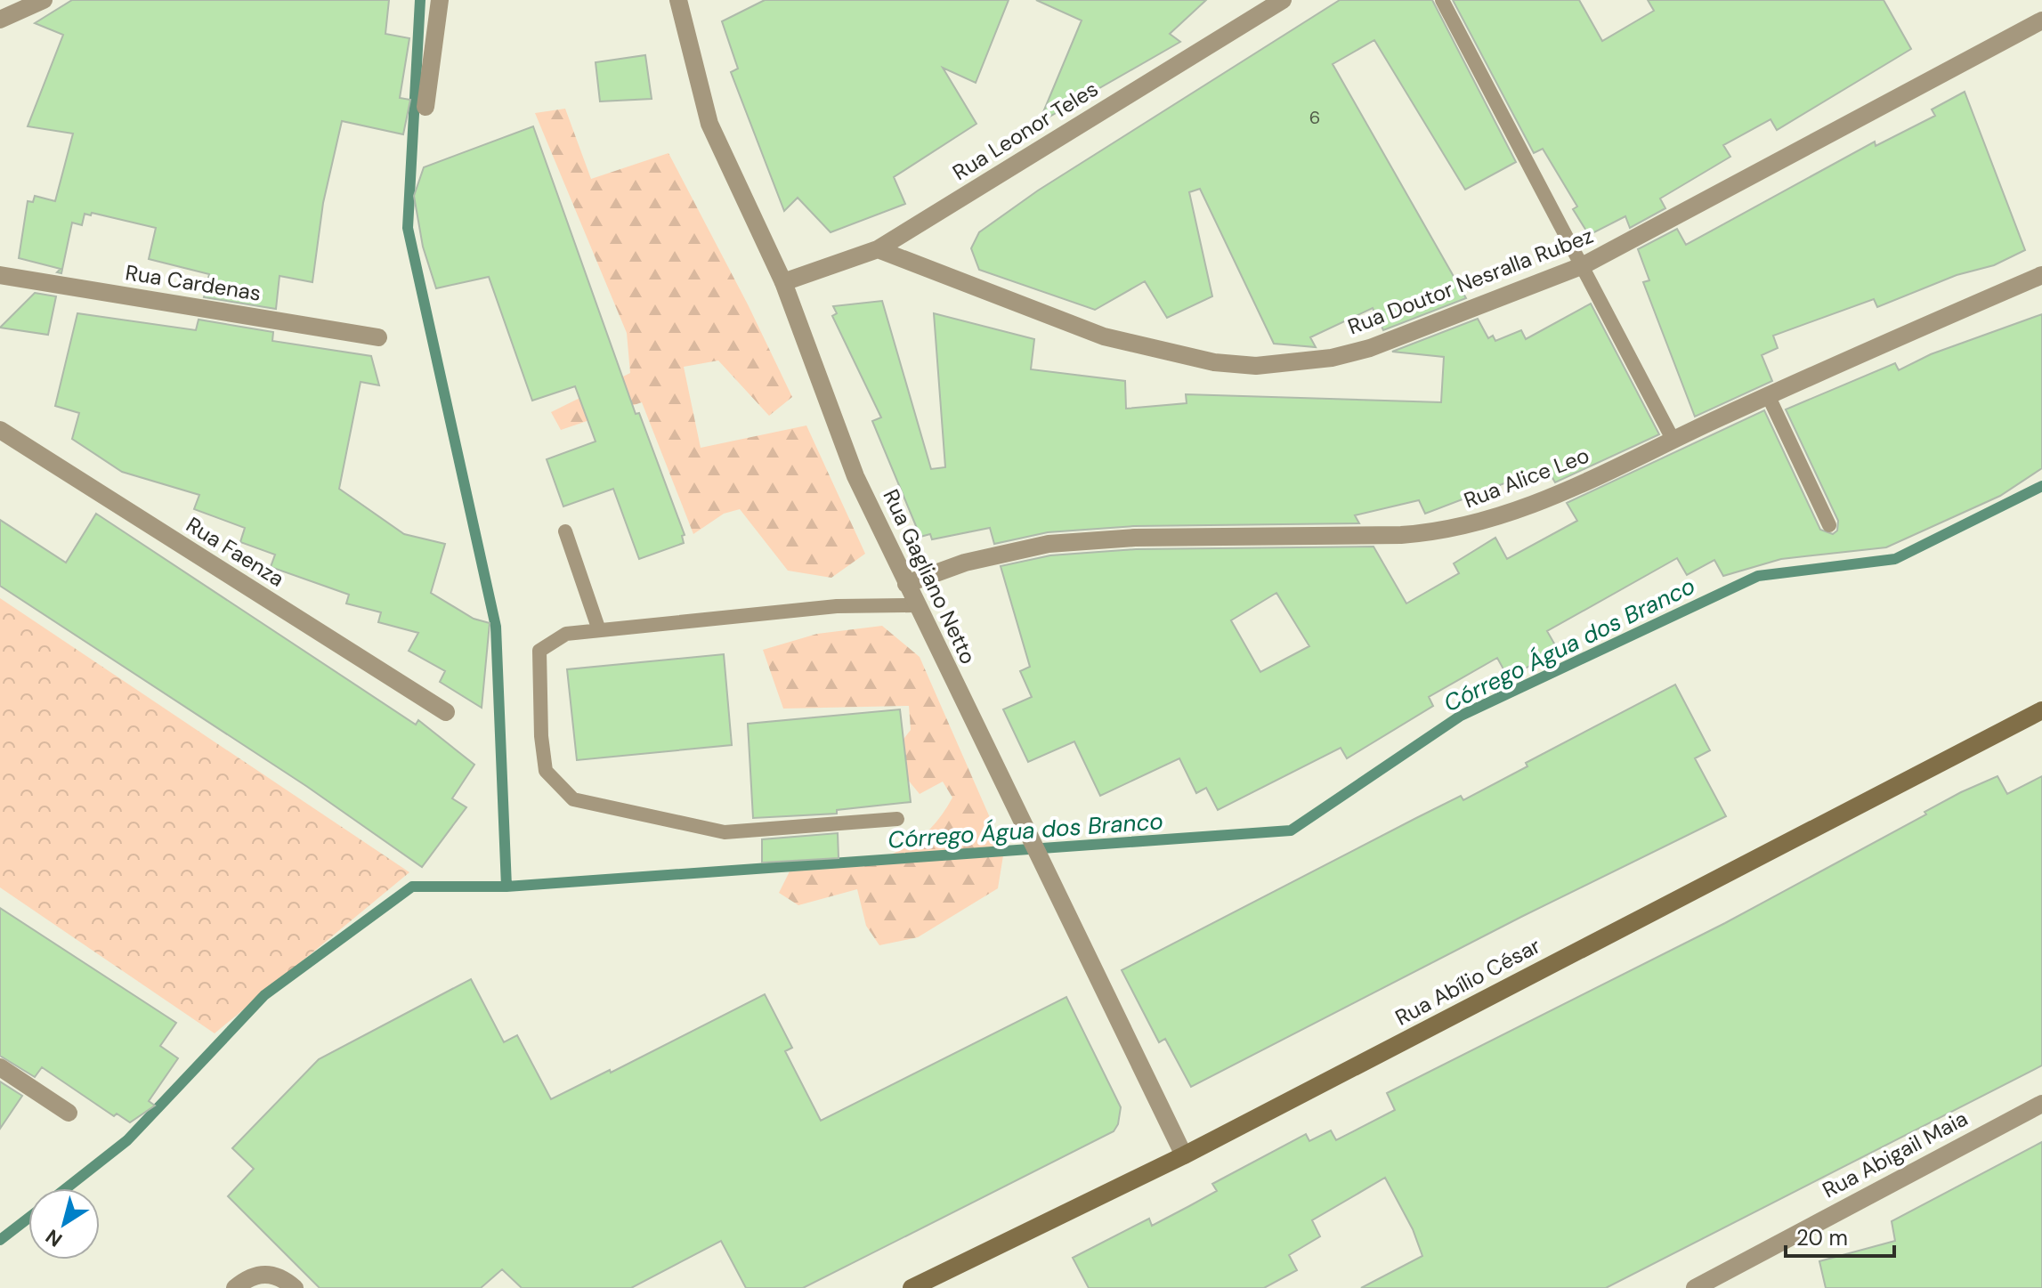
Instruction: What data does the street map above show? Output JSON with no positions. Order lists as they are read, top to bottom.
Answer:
{
  "streets": {
    "main road": ["Rua Abílio César"],
    "street": [
      "Rua Leonor Teles",
      "Rua Doutor Nesralla Rubez",
      "Rua Cardenas",
      "Rua Alice Leo",
      "Rua Faenza",
      "Rua Gagliano Netto",
      "Rua Abigail Maia"
    ]
  },
  "crossings": [
    ["Rua Leonor Teles", "Rua Doutor Nesralla Rubez"],
    ["Rua Leonor Teles", "Rua Gagliano Netto"],
    ["Rua Alice Leo", "Rua Gagliano Netto"],
    ["Rua Gagliano Netto", "Rua Abílio César"]
  ],
  "water": ["Córrego Água dos Branco"],
  "house_numbers": ["6"],
  "scale_bar": "20 m",
  "north": "bottom left"
}
